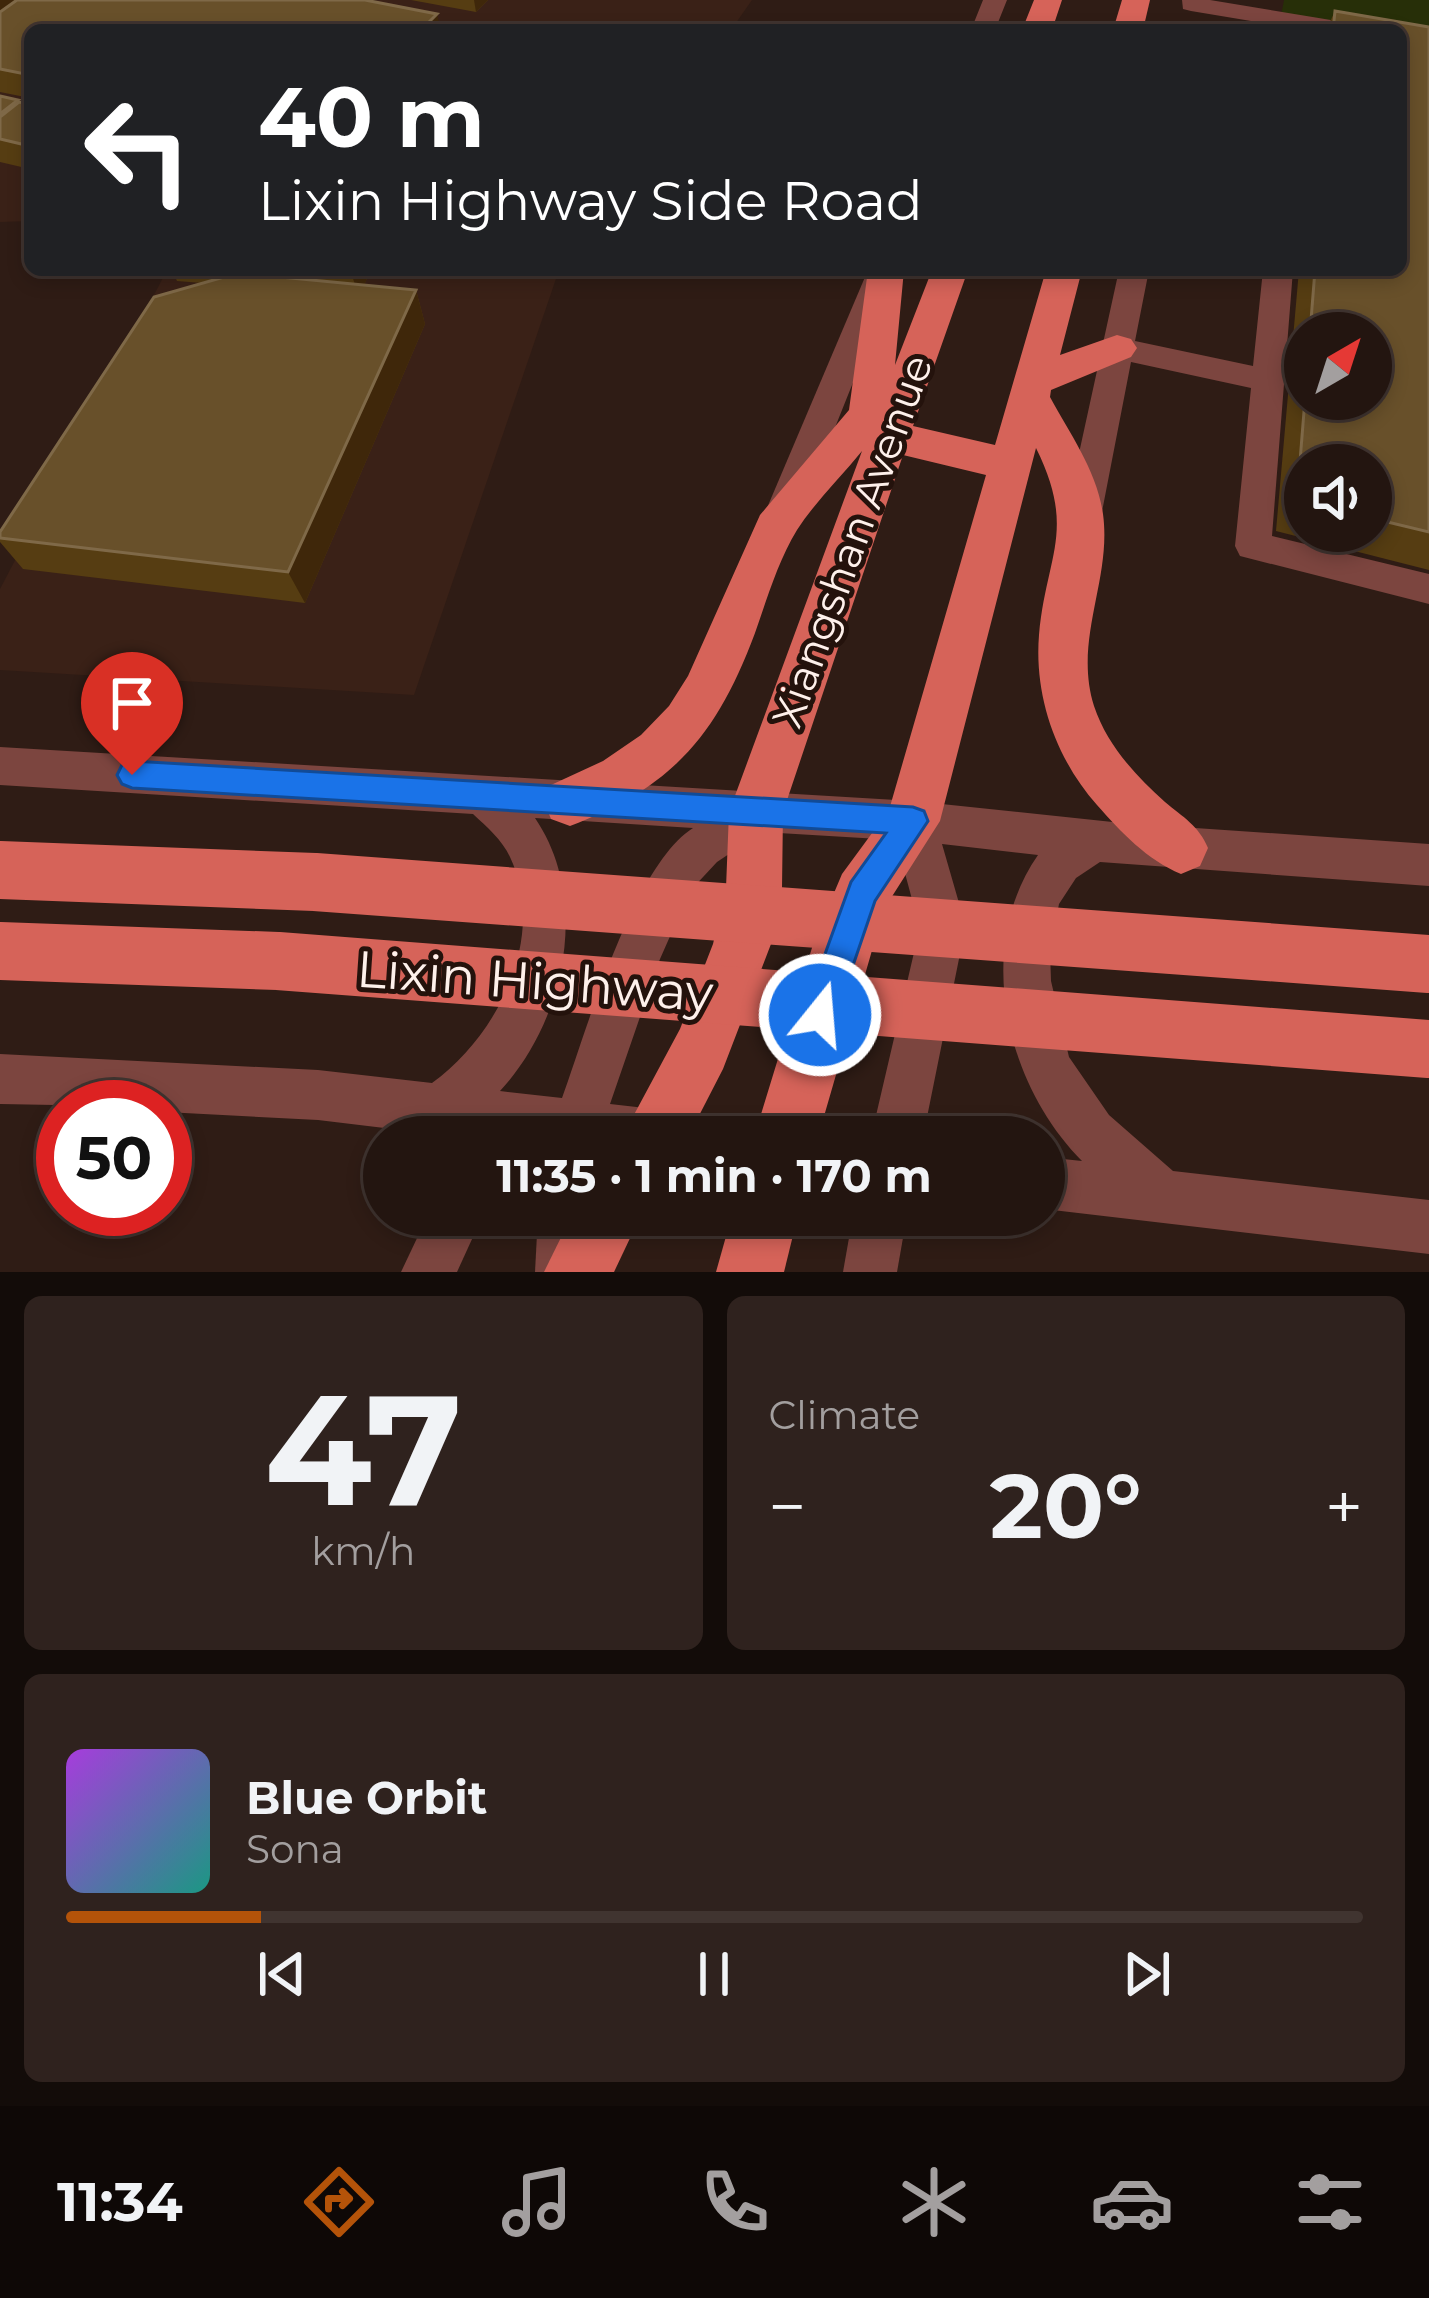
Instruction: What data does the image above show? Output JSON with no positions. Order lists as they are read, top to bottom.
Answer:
{
  "streets": {
    "main road": ["Xiangshan Avenue", "Lixin Highway"]
  },
  "north": "top right",
  "page": {
    "turn": ["40 m", "Lixin Highway Side Road"],
    "limit": "50",
    "trip": "11:35 · 1 min · 170 m",
    "tile": [
      ["47", "km/h"],
      "Climate"
    ],
    "heat": ["−", "20°", "+"],
    "song": ["Blue Orbit", "Sona"],
    "tabs": "11:34"
  }
}
